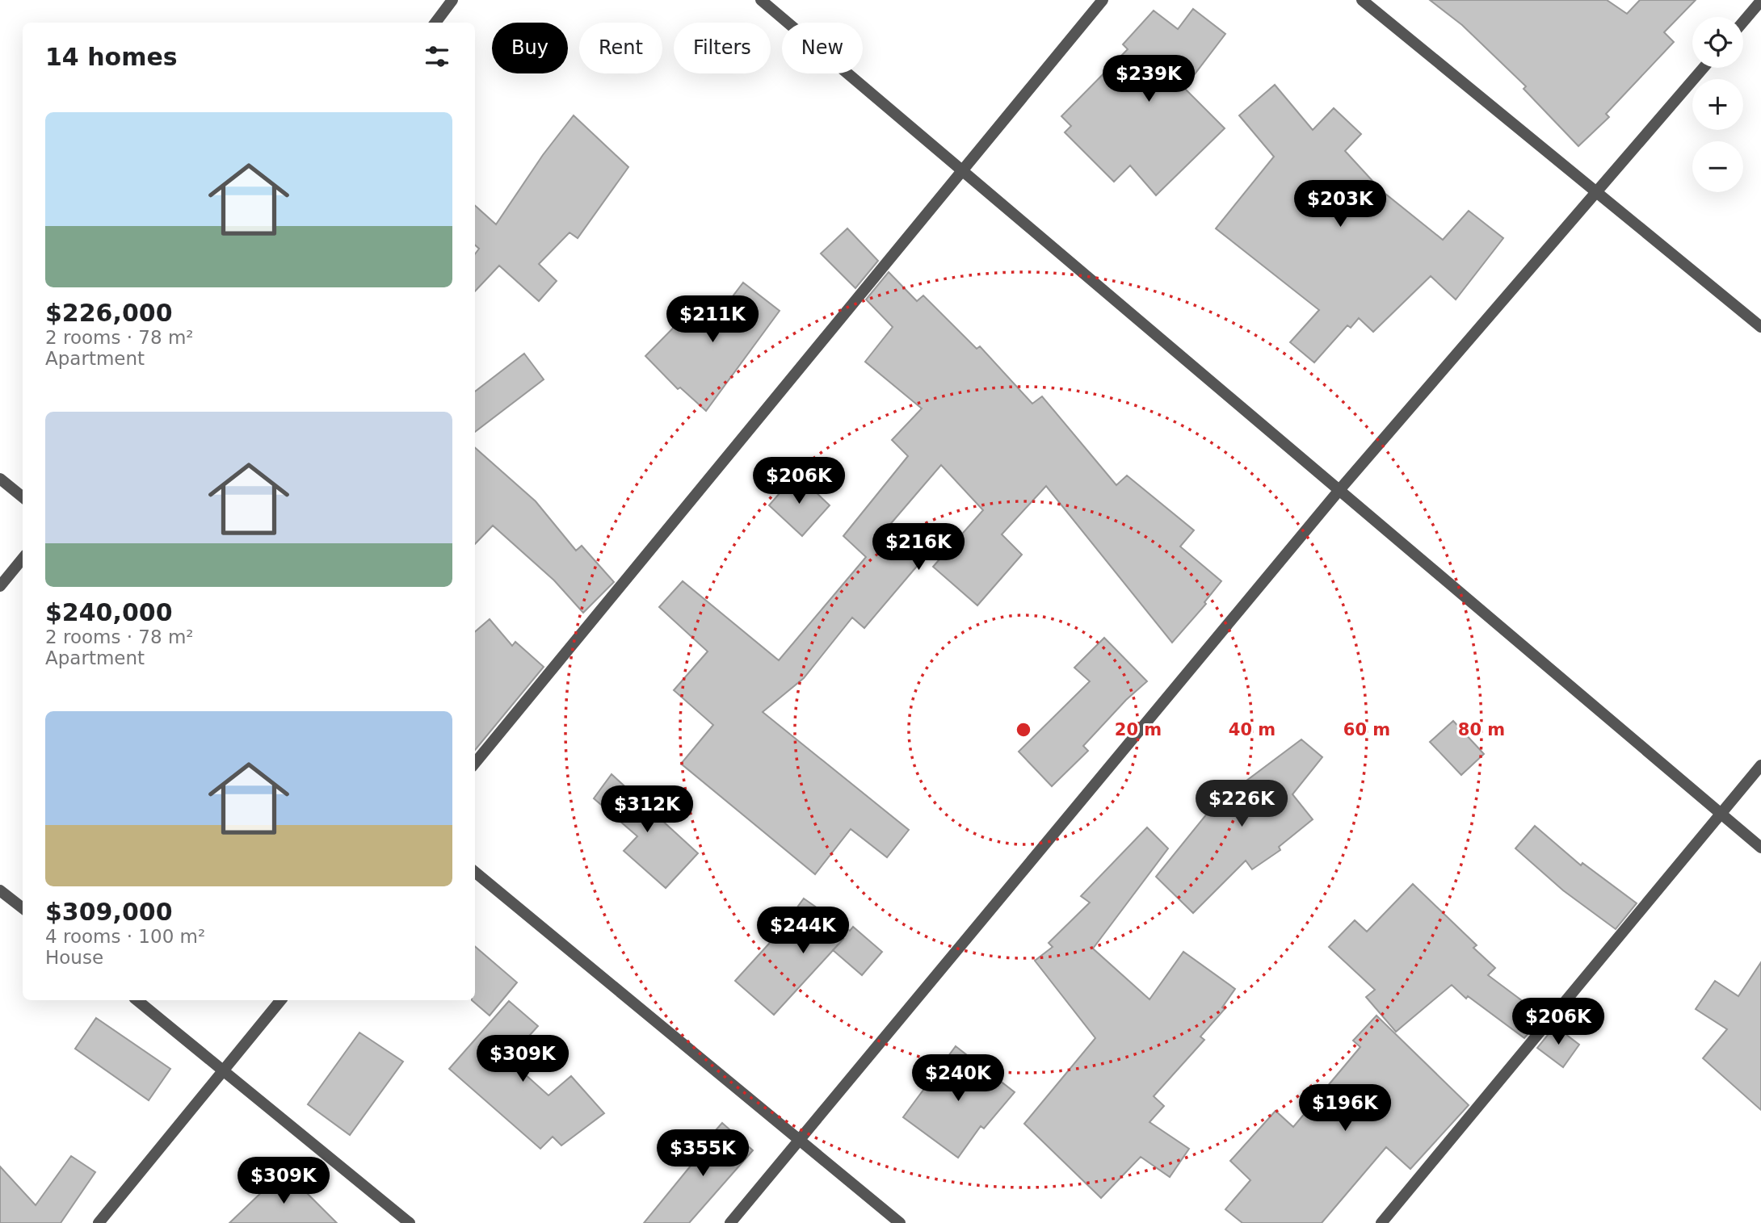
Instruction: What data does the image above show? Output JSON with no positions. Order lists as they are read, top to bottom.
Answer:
{
  "page": {
    "map_buttons": ["+", "−"],
    "chip": [
      "Buy",
      "Rent",
      "Filters",
      "New"
    ],
    "heading": "14 homes",
    "price": [
      "$239K",
      "$203K",
      "$211K",
      "$206K",
      "$216K",
      "$226K",
      "$312K",
      "$244K",
      "$206K",
      "$309K",
      "$240K",
      "$196K",
      "$355K",
      "$309K"
    ],
    "list": [
      {
        "name": "$226,000",
        "note": "2 rooms · 78 m² · Apartment"
      },
      {
        "name": "$240,000",
        "note": "2 rooms · 78 m² · Apartment"
      },
      {
        "name": "$309,000",
        "note": "4 rooms · 100 m² · House"
      }
    ]
  },
  "rings": [
    "20 m",
    "40 m",
    "60 m",
    "80 m"
  ]
}
